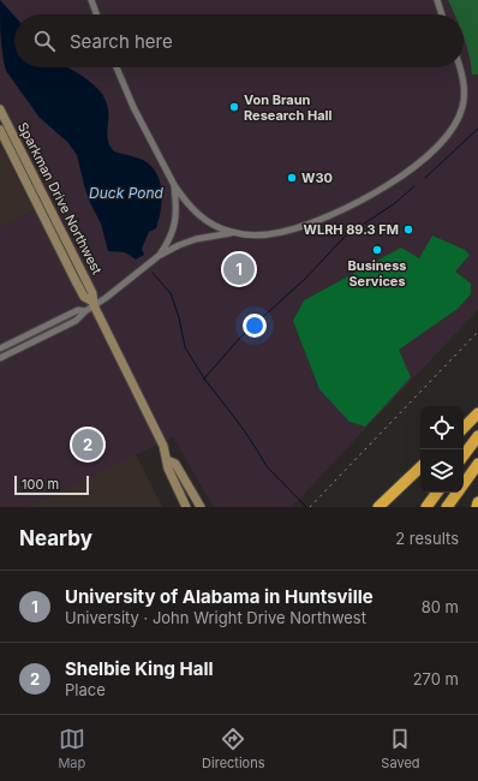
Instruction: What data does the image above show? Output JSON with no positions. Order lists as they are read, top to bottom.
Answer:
{
  "streets": {
    "main road": ["Sparkman Drive Northwest"]
  },
  "water": ["Duck Pond"],
  "places": [
    "Von Braun Research Hall",
    "W30",
    "WLRH 89.3 FM",
    "Business Services"
  ],
  "scale_bar": "100 m",
  "page": {
    "search": "Search here",
    "pins": ["1", "2"],
    "scale": "100 m",
    "heading": ["Nearby", "2 results"],
    "list": [
      {
        "mark": "1",
        "name": "University of Alabama in Huntsville",
        "note": "University · John Wright Drive Northwest",
        "value": "80 m"
      },
      {
        "mark": "2",
        "name": "Shelbie King Hall",
        "note": "Place",
        "value": "270 m"
      }
    ],
    "nav": ["Map", "Directions", "Saved"]
  }
}
